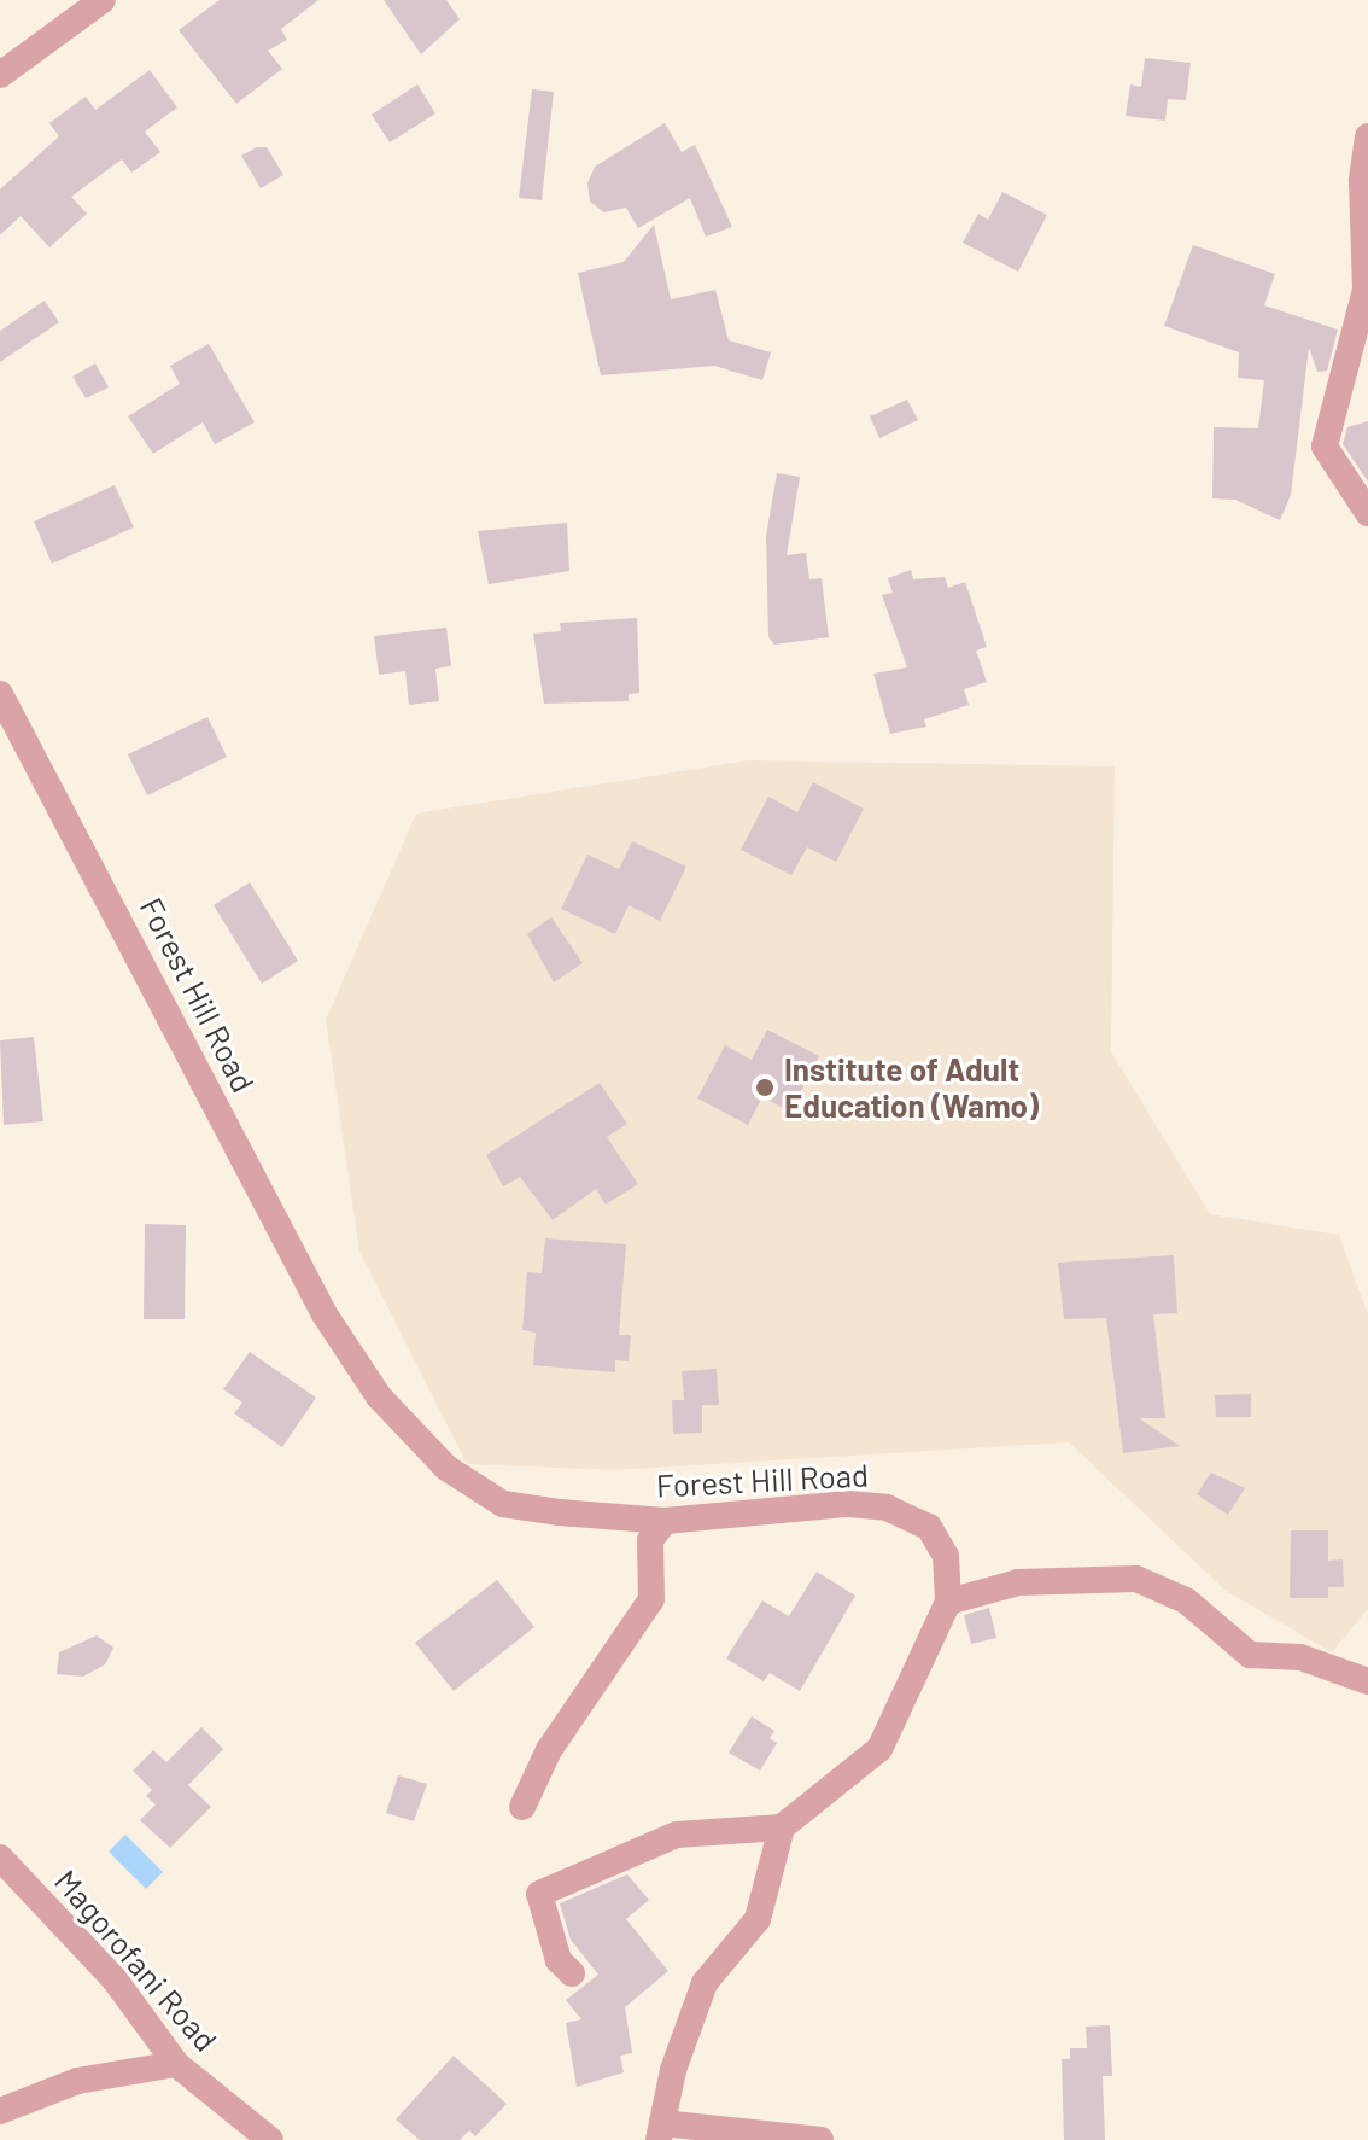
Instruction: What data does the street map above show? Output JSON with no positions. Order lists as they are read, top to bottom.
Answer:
{
  "streets": {
    "street": ["Forest Hill Road", "Magorofani Road"]
  },
  "places": ["Institute of Adult Education (Wamo)"]
}
